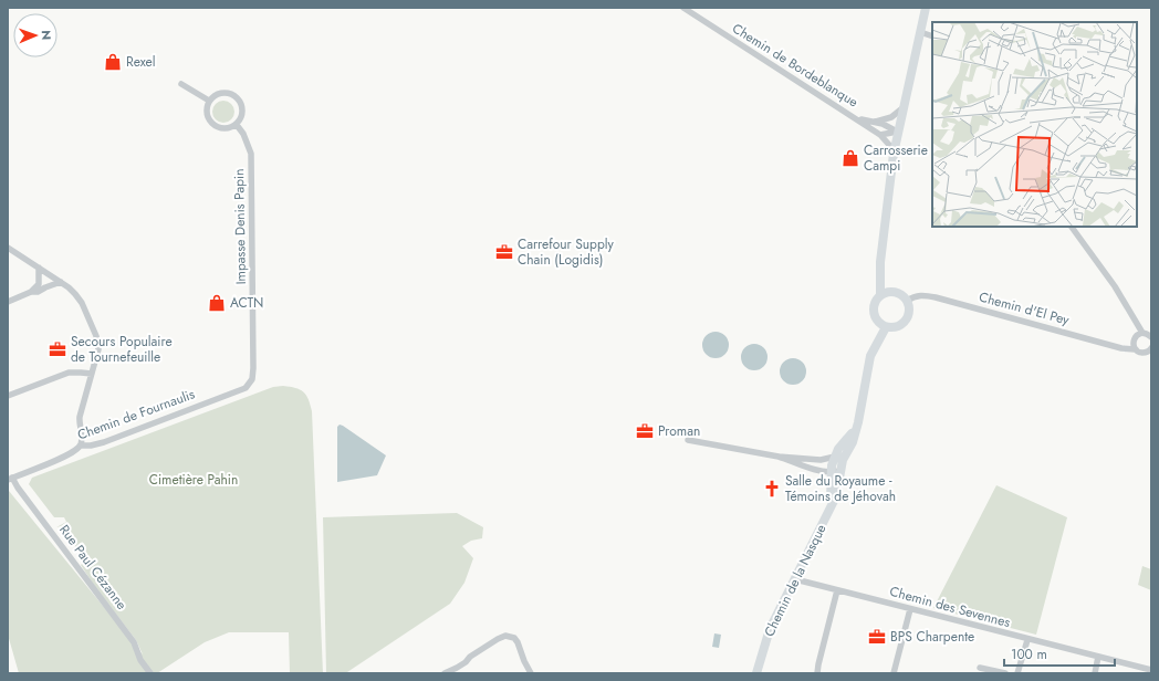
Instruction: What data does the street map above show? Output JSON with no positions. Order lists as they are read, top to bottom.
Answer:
{
  "streets": {
    "street": [
      "Chemin de Bordeblanque",
      "Impasse Denis Papin",
      "Chemin d'El Pey",
      "Chemin de Fournaulis",
      "Rue Paul Cézanne",
      "Chemin de la Nasque",
      "Chemin des Sevennes"
    ]
  },
  "crossings": [
    ["Impasse Denis Papin", "Chemin de Fournaulis"],
    ["Chemin d'El Pey", "Chemin de la Nasque"],
    ["Chemin de Fournaulis", "Rue Paul Cézanne"],
    ["Chemin de la Nasque", "Chemin des Sevennes"]
  ],
  "parks": ["Cimetière Pahin"],
  "places": {
    "shop": ["Rexel", "Carrosserie Campi", "ACTN"],
    "office": [
      "Carrefour Supply Chain (Logidis)",
      "Secours Populaire de Tournefeuille",
      "Proman",
      "BPS Charpente"
    ],
    "church": ["Salle du Royaume - Témoins de Jéhovah"]
  },
  "scale_bar": "100 m",
  "north": "right"
}
